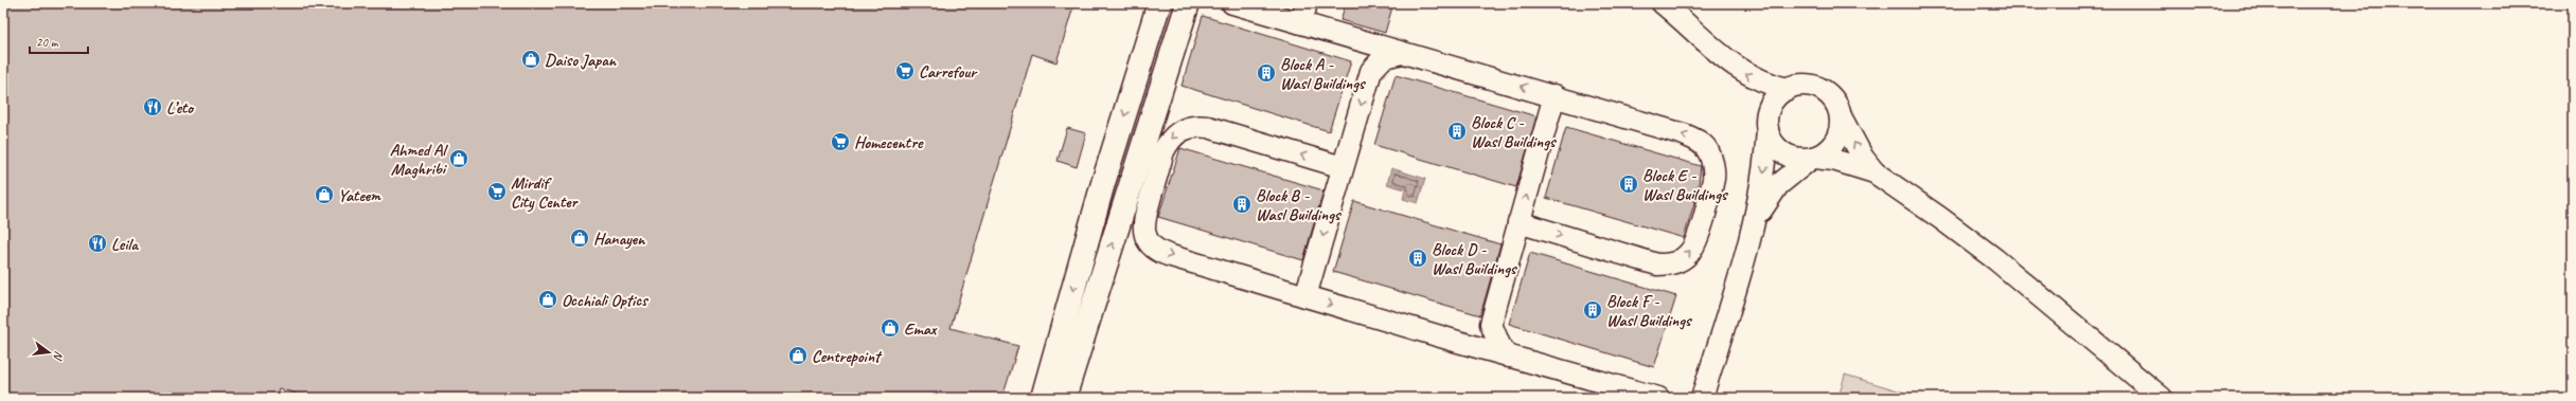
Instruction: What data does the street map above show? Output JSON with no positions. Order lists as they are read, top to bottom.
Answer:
{
  "places": {
    "shop": [
      "Daiso Japan",
      "Ahmed Al Maghribi",
      "Yateem",
      "Hanayen",
      "Occhiali Optics",
      "Emax",
      "Centrepoint"
    ],
    "supermarket": ["Carrefour", "Homecentre", "Mirdif City Center"],
    "building": [
      "Block A - Wasl Buildings",
      "Block C - Wasl Buildings",
      "Block E - Wasl Buildings",
      "Block B - Wasl Buildings",
      "Block D - Wasl Buildings",
      "Block F - Wasl Buildings"
    ],
    "restaurant": ["L’eto", "Leila"]
  },
  "scale_bar": "20 m",
  "north": "right"
}
